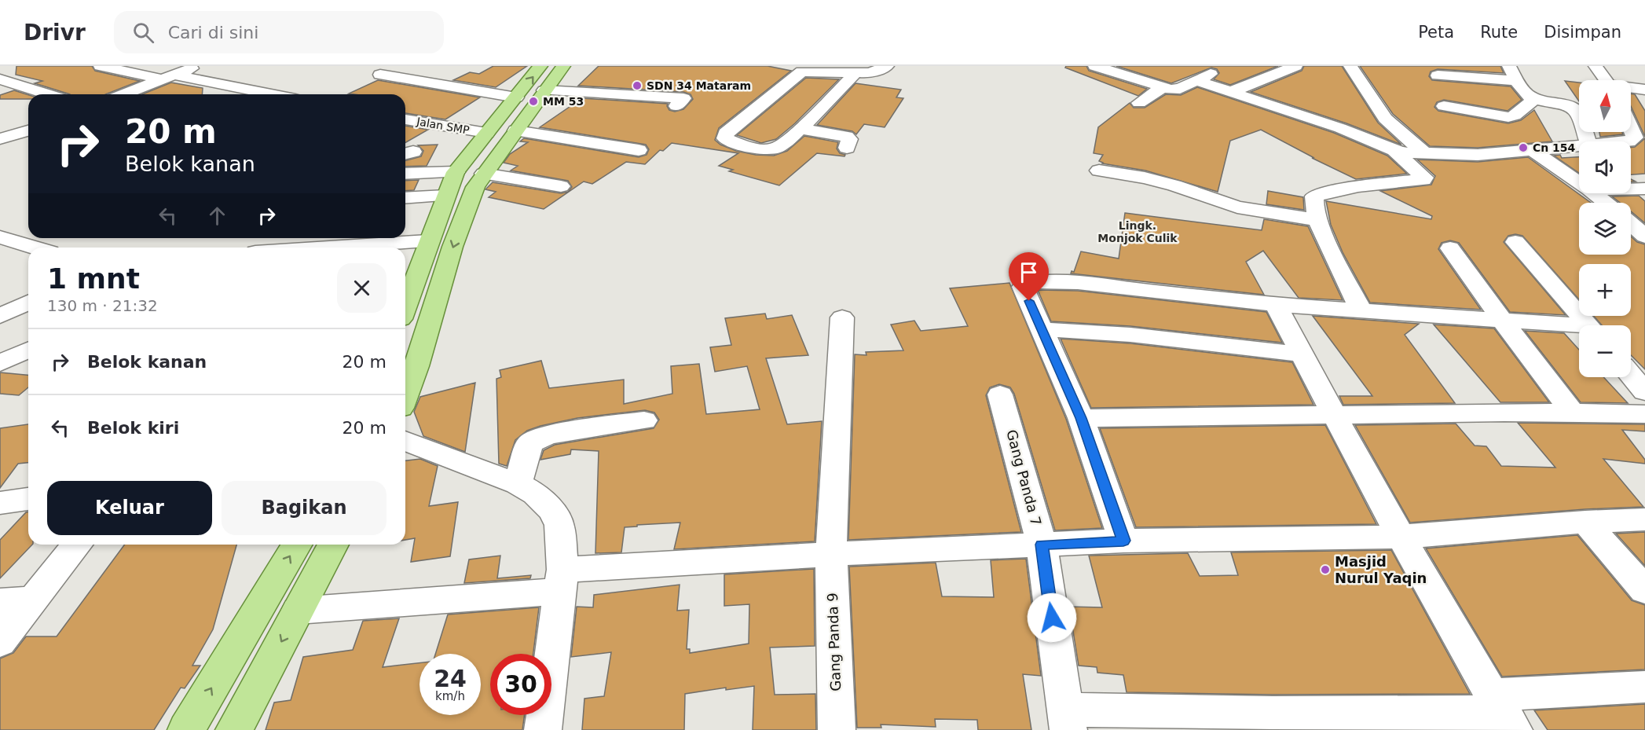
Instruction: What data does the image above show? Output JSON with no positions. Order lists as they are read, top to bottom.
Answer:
{
  "streets": {
    "street": ["Jalan SMP", "Gang Panda 7", "Gang Panda 9"]
  },
  "districts": ["Lingk. Monjok Culik"],
  "places": [
    "SDN 34 Mataram",
    "MM 53",
    "Cn 154",
    "Masjid Nurul Yaqin"
  ],
  "north": "top",
  "page": {
    "header": "Drivr",
    "search": "Cari di sini",
    "nav": ["Peta", "Rute", "Disimpan"],
    "map_buttons": ["+", "−"],
    "turn": ["20 m", "Belok kanan"],
    "heading": ["1 mnt", "130 m · 21:32"],
    "list": [
      {
        "name": "Belok kanan",
        "value": "20 m"
      },
      {
        "name": "Belok kiri",
        "value": "20 m"
      }
    ],
    "buttons": ["Keluar", "Bagikan"],
    "speed": "24 km/h",
    "limit": "30"
  }
}
